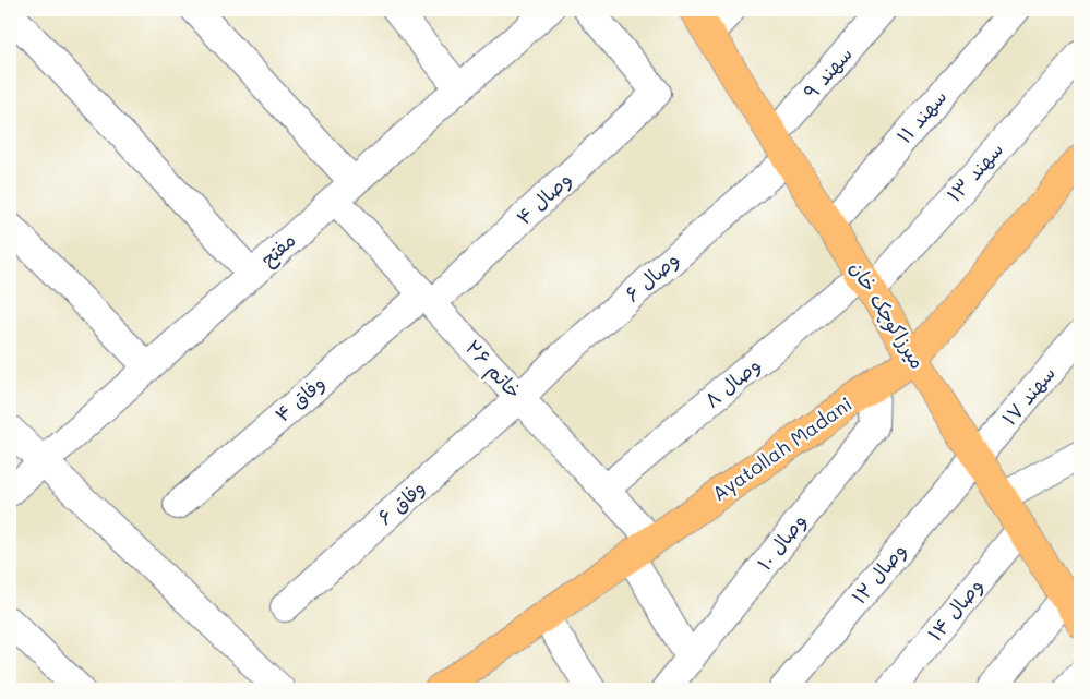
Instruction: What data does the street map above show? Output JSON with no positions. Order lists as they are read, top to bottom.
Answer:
{
  "streets": {
    "main road": ["میرزاکوچک خان", "Ayatollah Madani"],
    "street": [
      "سهند ۹",
      "سهند ۱۱",
      "سهند ۱۳",
      "وصال ۴",
      "مفتح",
      "وصال ۶",
      "خاتم ۲۶",
      "وصال ۸",
      "سهند ۱۷",
      "وفاق ۴",
      "وفاق ۶",
      "وصال ۱۰",
      "وصال ۱۲",
      "وصال ۱۴"
    ]
  },
  "crossings": [
    ["سهند ۹", "وصال ۶"],
    ["سهند ۹", "میرزاکوچک خان"],
    ["سهند ۱۱", "میرزاکوچک خان"],
    ["سهند ۱۳", "میرزاکوچک خان"],
    ["سهند ۱۳", "وصال ۸"],
    ["وصال ۴", "خاتم ۲۶"],
    ["وصال ۴", "وفاق ۴"],
    ["مفتح", "خاتم ۲۶"],
    ["وصال ۶", "میرزاکوچک خان"],
    ["وصال ۶", "خاتم ۲۶"],
    ["وصال ۶", "وفاق ۶"],
    ["میرزاکوچک خان", "وصال ۸"],
    ["میرزاکوچک خان", "سهند ۱۷"],
    ["میرزاکوچک خان", "Ayatollah Madani"],
    ["میرزاکوچک خان", "وصال ۱۲"],
    ["میرزاکوچک خان", "وصال ۱۴"],
    ["خاتم ۲۶", "وصال ۸"],
    ["خاتم ۲۶", "وفاق ۴"],
    ["خاتم ۲۶", "Ayatollah Madani"],
    ["خاتم ۲۶", "وفاق ۶"],
    ["خاتم ۲۶", "وصال ۱۰"],
    ["سهند ۱۷", "وصال ۱۲"],
    ["Ayatollah Madani", "وصال ۱۰"]
  ]
}
